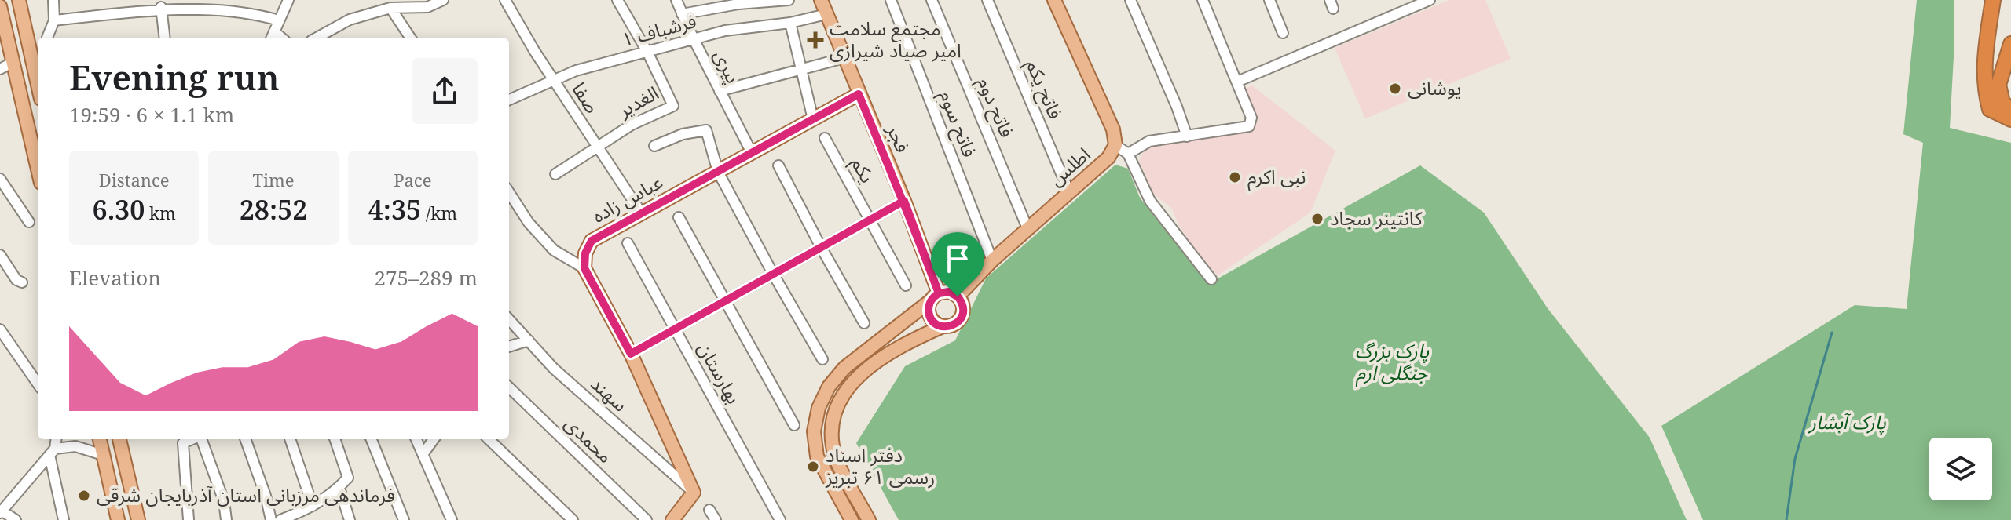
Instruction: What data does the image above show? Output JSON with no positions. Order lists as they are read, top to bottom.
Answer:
{
  "streets": {
    "main road": ["فجر", "اطلس", "عباس زاده"],
    "street": [
      "فرشباف ۱",
      "پیری",
      "فاتح یکم",
      "صفا",
      "الغدیر",
      "فاتح دوم",
      "فاتح سوم",
      "یکم",
      "بهارستان",
      "سهند",
      "محمدی"
    ]
  },
  "crossings": [
    ["فرشباف ۱", "پیری"],
    ["فرشباف ۱", "صفا"],
    ["فرشباف ۱", "الغدیر"],
    ["فرشباف ۱", "فجر"],
    ["فاتح یکم", "اطلس"],
    ["صفا", "الغدیر"],
    ["صفا", "عباس زاده"],
    ["فاتح دوم", "اطلس"],
    ["فاتح سوم", "اطلس"],
    ["فجر", "اطلس"],
    ["فجر", "عباس زاده"]
  ],
  "parks": ["پارک بزرگ جنگلی ارم", "پارک آبشار"],
  "places": {
    "health": ["مجتمع سلامت امیر صیاد شیرازی"],
    "other": [
      "یوشانی",
      "نبی اکرم",
      "کانتینر سجاد",
      "دفتر اسناد رسمی ۶۱ تبریز",
      "فرماندهی مرزبانی استان آذربایجان شرقی"
    ]
  },
  "page": {
    "heading": ["Evening run", "19:59 · 6 × 1.1 km"],
    "stats": [
      ["Distance", "6.30 km"],
      ["Time", "28:52"],
      ["Pace", "4:35 /km"]
    ],
    "chart": ["Elevation", "275–289 m"]
  }
}
